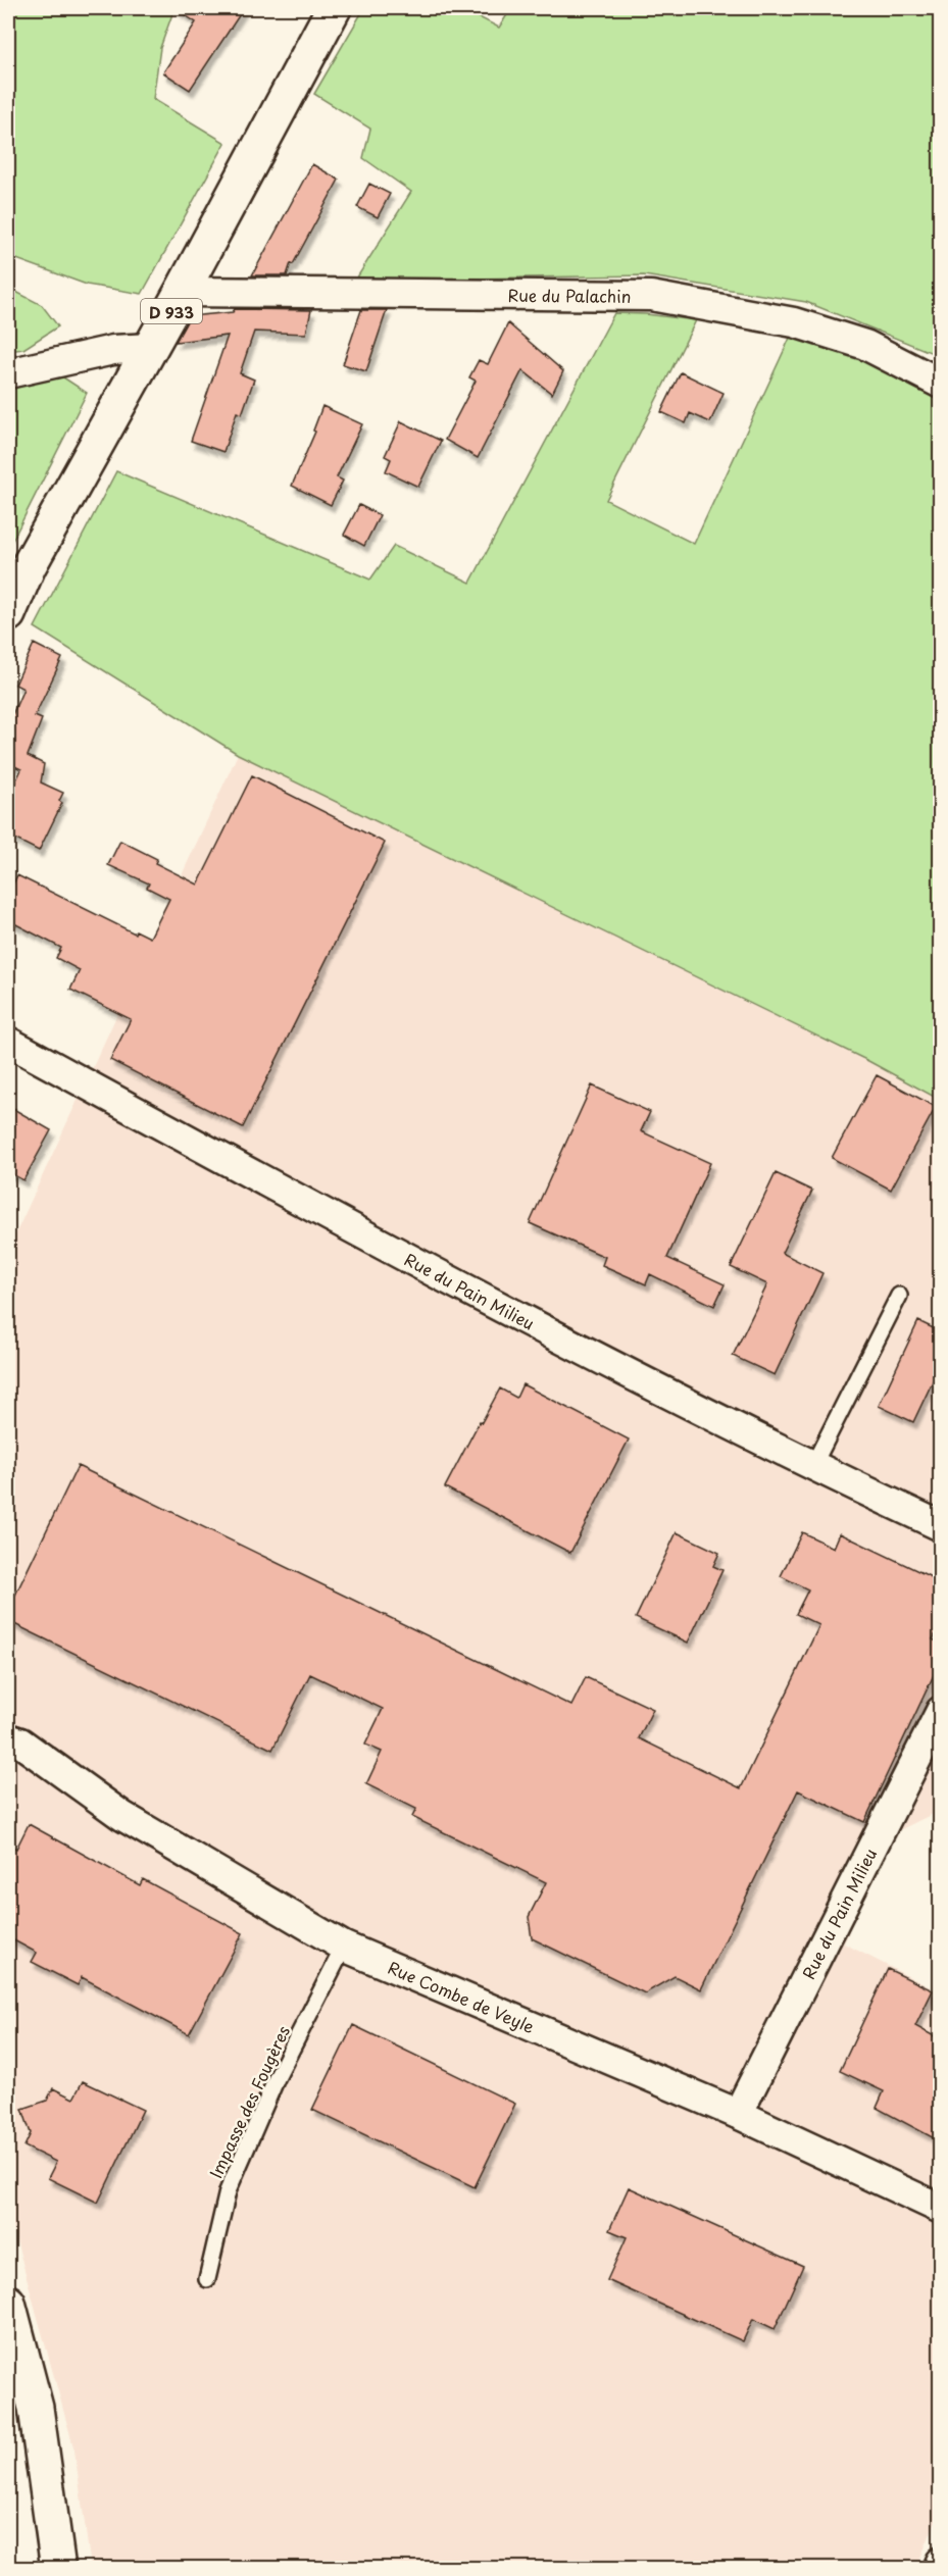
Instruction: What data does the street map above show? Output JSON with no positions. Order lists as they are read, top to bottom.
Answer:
{
  "streets": {
    "main road": ["D 933"],
    "street": ["Rue du Palachin", "Rue du Pain Milieu", "Rue Combe de Veyle"],
    "lane": ["Impasse des Fougères"]
  },
  "crossings": [
    ["Rue du Palachin", "D 933"],
    ["Rue du Pain Milieu", "Rue Combe de Veyle"],
    ["Rue Combe de Veyle", "Impasse des Fougères"]
  ]
}
